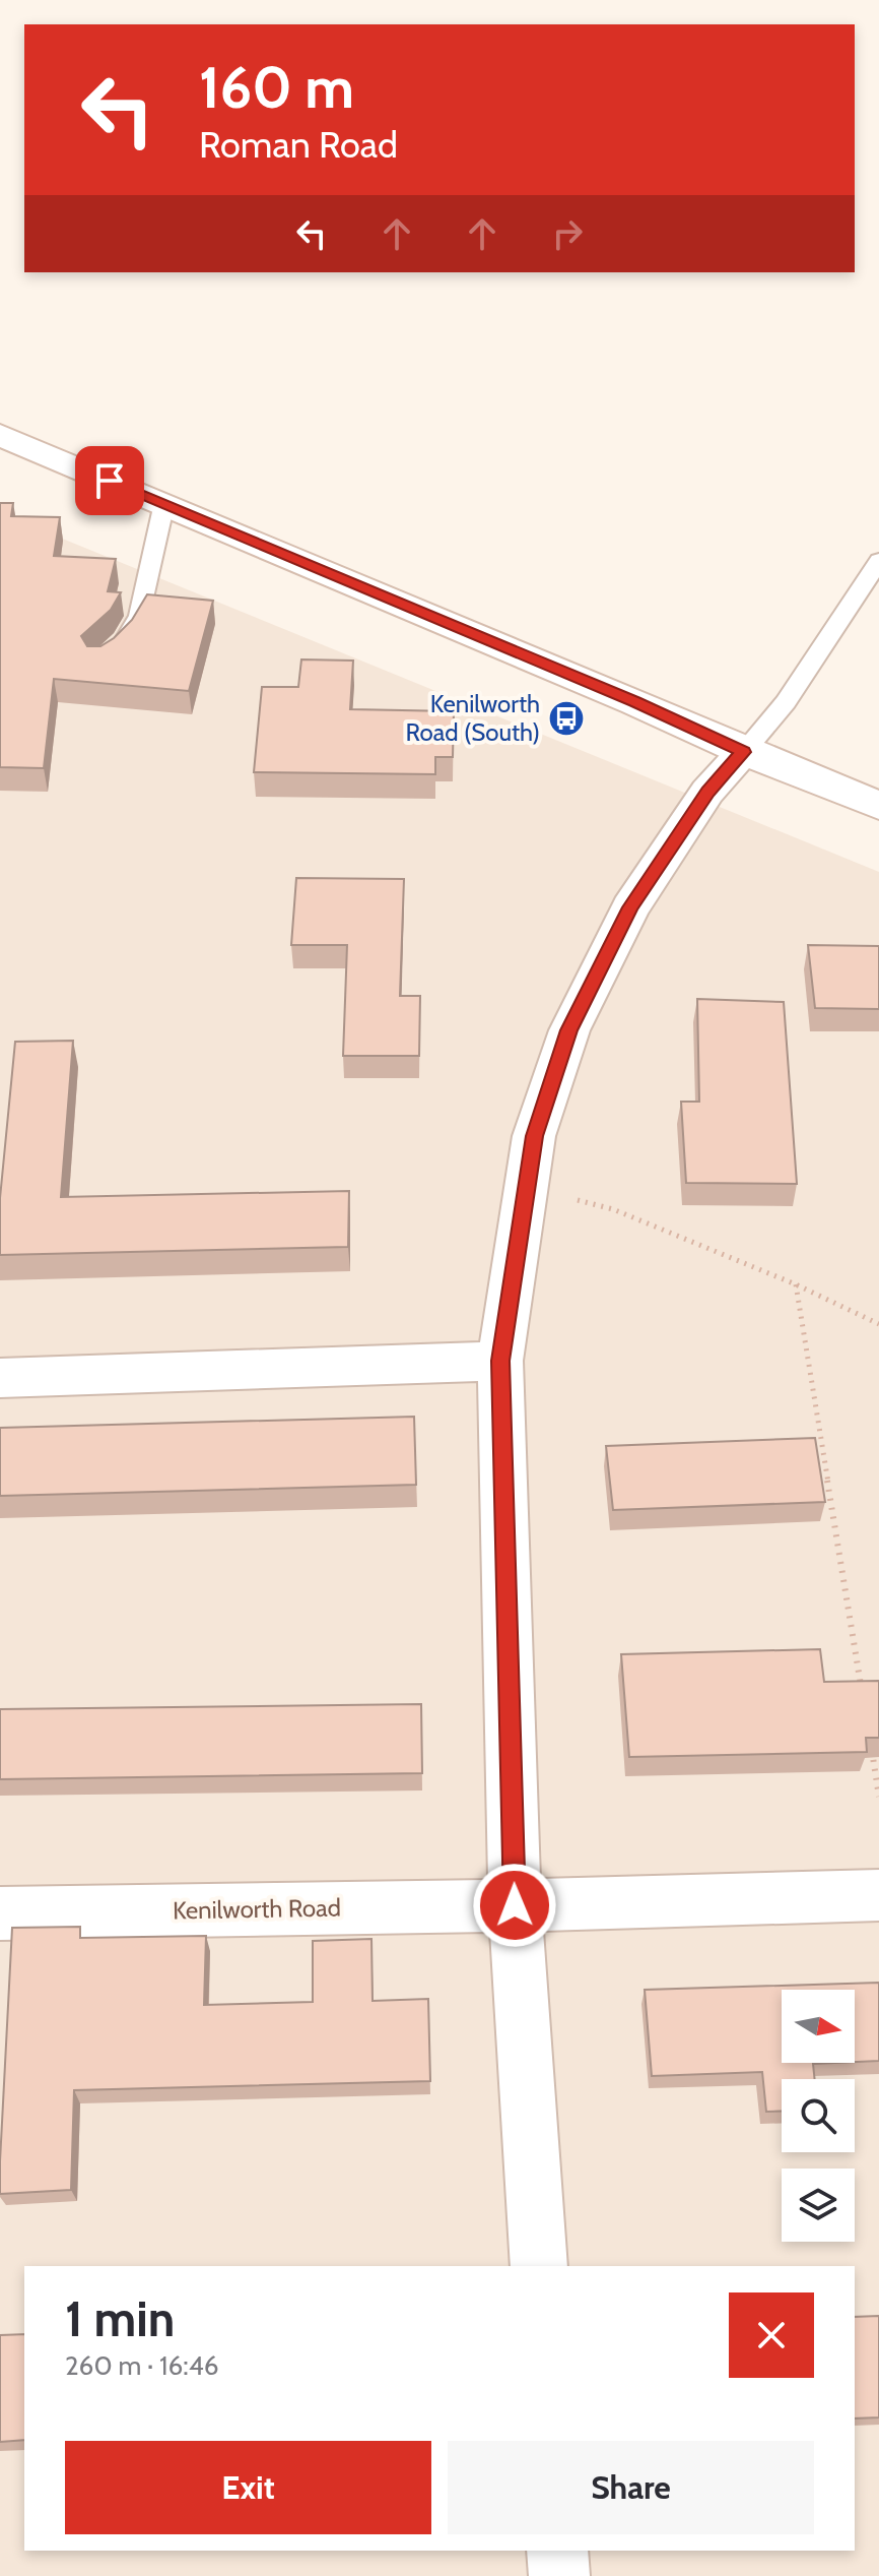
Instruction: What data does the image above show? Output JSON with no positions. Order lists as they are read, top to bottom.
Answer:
{
  "streets": {
    "street": ["Kenilworth Road"]
  },
  "places": {
    "bus stop": ["Kenilworth Road (South)"]
  },
  "north": "right",
  "page": {
    "turn": ["160 m", "Roman Road"],
    "heading": ["1 min", "260 m · 16:46"],
    "buttons": ["Exit", "Share"]
  }
}
